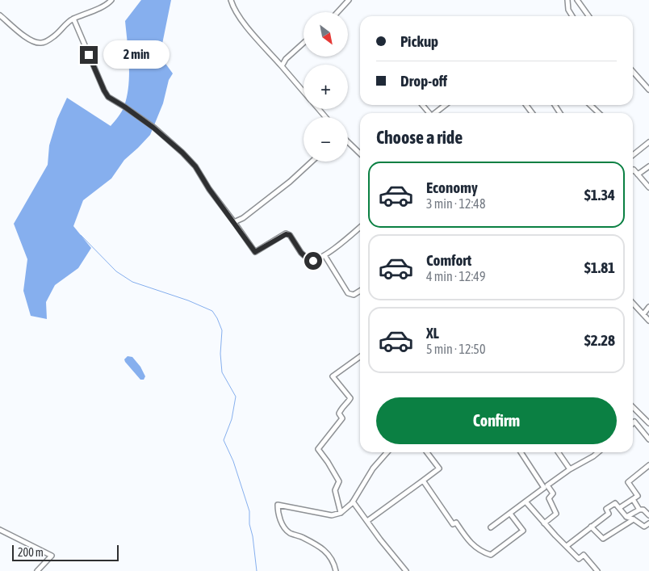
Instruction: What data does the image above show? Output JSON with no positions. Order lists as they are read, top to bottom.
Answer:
{
  "scale_bar": "200 m",
  "north": "bottom right",
  "page": {
    "map_buttons": ["+", "−"],
    "banner": ["Pickup", "Drop-off"],
    "bubble": "2 min",
    "heading": "Choose a ride",
    "list": [
      {
        "name": "Economy",
        "note": "3 min · 12:48",
        "value": "$1.34"
      },
      {
        "name": "Comfort",
        "note": "4 min · 12:49",
        "value": "$1.81"
      },
      {
        "name": "XL",
        "note": "5 min · 12:50",
        "value": "$2.28"
      }
    ],
    "buttons": "Confirm",
    "scale": "200 m"
  }
}
